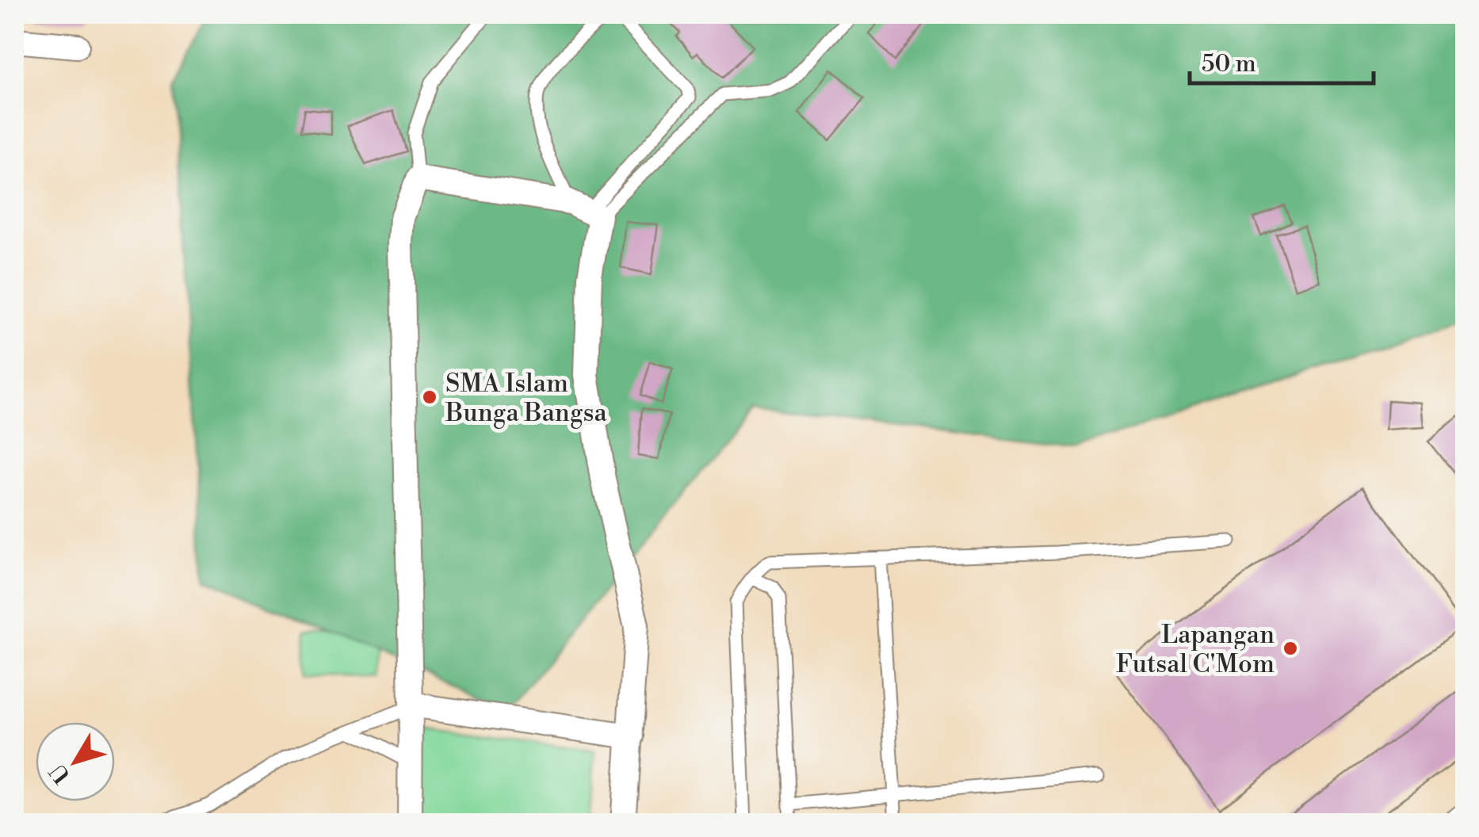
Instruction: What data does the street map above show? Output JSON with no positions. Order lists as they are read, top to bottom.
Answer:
{
  "places": ["SMA Islam Bunga Bangsa", "Lapangan Futsal C'Mom"],
  "scale_bar": "50 m",
  "north": "bottom left"
}
